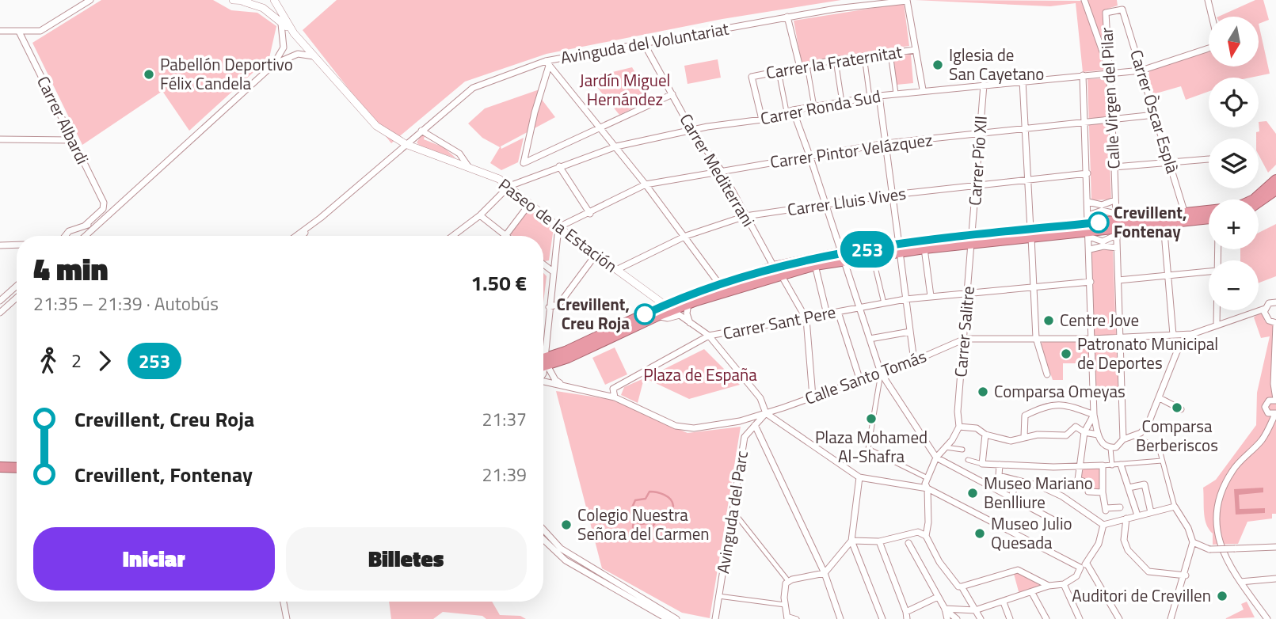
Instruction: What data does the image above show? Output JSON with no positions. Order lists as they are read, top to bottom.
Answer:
{
  "streets": {
    "street": [
      "Avinguda del Voluntariat",
      "Carrer la Fraternitat",
      "Calle Virgen del Pilar",
      "Carrer Ronda Sud",
      "Carrer Òscar Esplà",
      "Carrer Albardi",
      "Carrer Pintor Velázquez",
      "Carrer Pío XII",
      "Carrer Mediterrani",
      "Carrer Lluis Vives",
      "Paseo de la Estación",
      "Carrer Sant Pere",
      "Carrer Salitre",
      "Calle Santo Tomás",
      "Avinguda del Parc"
    ]
  },
  "crossings": [
    ["Avinguda del Voluntariat", "Carrer Mediterrani"],
    ["Avinguda del Voluntariat", "Paseo de la Estación"],
    ["Carrer la Fraternitat", "Carrer Ronda Sud"],
    ["Calle Virgen del Pilar", "Carrer Ronda Sud"],
    ["Calle Virgen del Pilar", "Carrer Òscar Esplà"],
    ["Calle Virgen del Pilar", "Carrer Pintor Velázquez"],
    ["Calle Virgen del Pilar", "Carrer Lluis Vives"],
    ["Calle Virgen del Pilar", "Carrer Sant Pere"],
    ["Carrer Ronda Sud", "Carrer Òscar Esplà"],
    ["Carrer Ronda Sud", "Carrer Pío XII"],
    ["Carrer Ronda Sud", "Carrer Mediterrani"],
    ["Carrer Ronda Sud", "Paseo de la Estación"],
    ["Carrer Òscar Esplà", "Carrer Pintor Velázquez"],
    ["Carrer Pintor Velázquez", "Carrer Pío XII"],
    ["Carrer Pintor Velázquez", "Carrer Mediterrani"],
    ["Carrer Pintor Velázquez", "Paseo de la Estación"],
    ["Carrer Pío XII", "Carrer Lluis Vives"],
    ["Carrer Pío XII", "Carrer Salitre"],
    ["Carrer Mediterrani", "Carrer Lluis Vives"],
    ["Carrer Mediterrani", "Carrer Sant Pere"],
    ["Carrer Lluis Vives", "Paseo de la Estación"],
    ["Carrer Sant Pere", "Carrer Salitre"],
    ["Carrer Sant Pere", "Calle Santo Tomás"],
    ["Carrer Salitre", "Calle Santo Tomás"],
    ["Calle Santo Tomás", "Avinguda del Parc"]
  ],
  "parks": ["Jardín Miguel Hernández", "Plaza de España"],
  "places": [
    "Iglesia de San Cayetano",
    "Pabellón Deportivo Félix Candela",
    "Crevillent, Fontenay",
    "Crevillent, Creu Roja",
    "Centre Jove",
    "Patronato Municipal de Deportes",
    "Comparsa Omeyas",
    "Comparsa Berberiscos",
    "Plaza Mohamed Al-Shafra",
    "Museo Mariano Benlliure",
    "Colegio Nuestra Señora del Carmen",
    "Museo Julio Quesada",
    "Auditori de Crevillen"
  ],
  "lines": ["bus line 253"],
  "north": "bottom",
  "page": {
    "on_map": "253",
    "map_buttons": ["+", "−"],
    "heading": ["4 min", "21:35 – 21:39 · Autobús", "1.50 €"],
    "legs": ["2", "253"],
    "list": [
      {
        "name": "Crevillent, Creu Roja",
        "value": "21:37"
      },
      {
        "name": "Crevillent, Fontenay",
        "value": "21:39"
      }
    ],
    "buttons": ["Iniciar", "Billetes"]
  }
}
